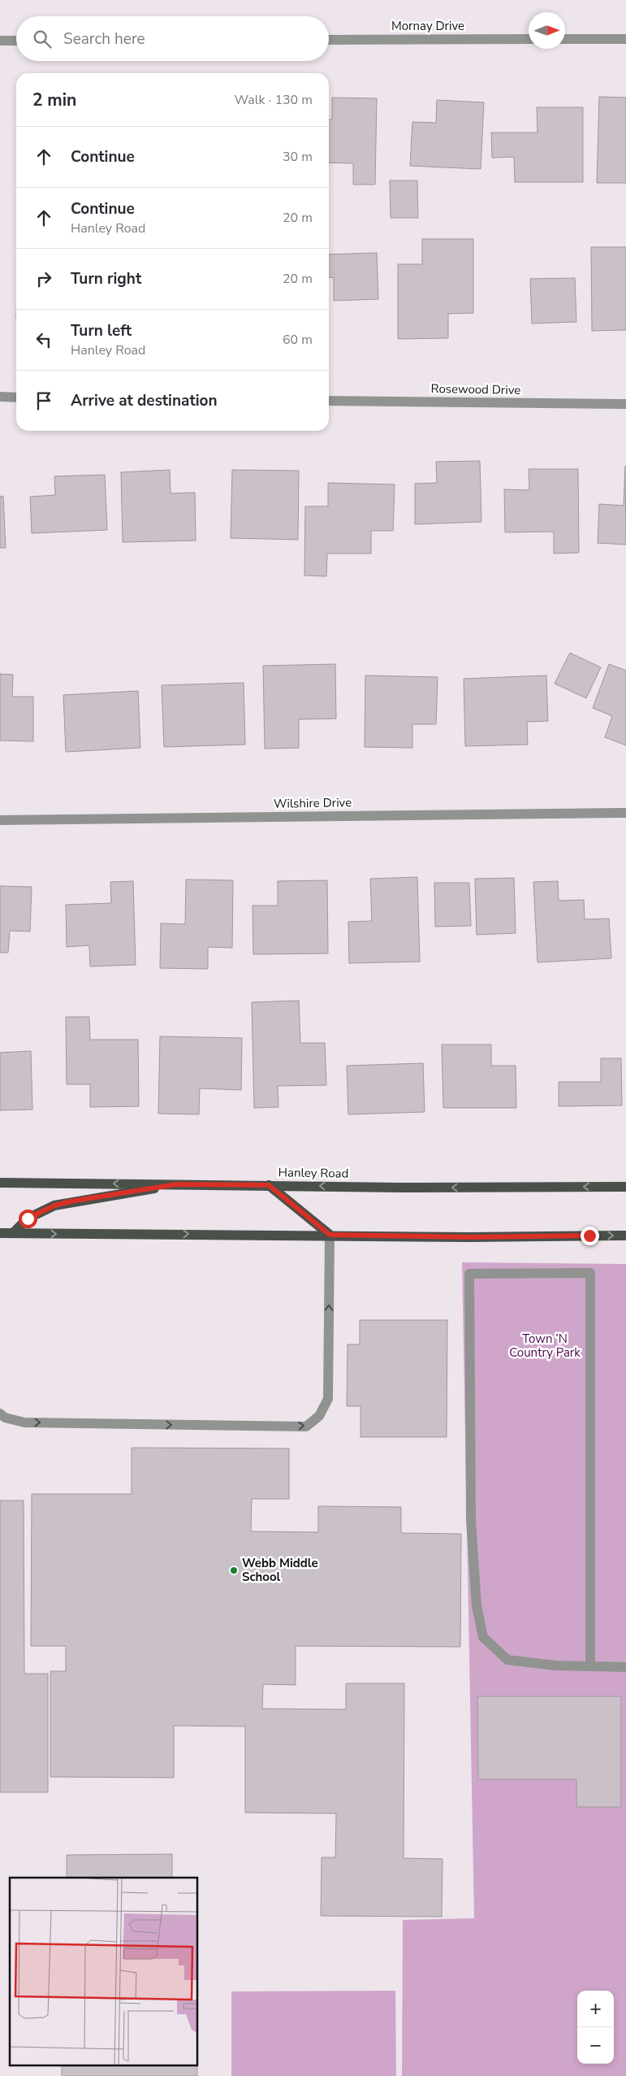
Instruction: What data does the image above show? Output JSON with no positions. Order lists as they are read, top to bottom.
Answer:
{
  "streets": {
    "main road": ["Hanley Road"],
    "street": ["Mornay Drive", "Rosewood Drive", "Wilshire Drive"]
  },
  "parks": ["Town ’N Country Park"],
  "places": ["Webb Middle School"],
  "north": "right",
  "page": {
    "search": "Search here",
    "heading": ["2 min", "Walk · 130 m"],
    "list": [
      ["Continue", "30 m"],
      ["Continue", "Hanley Road", "20 m"],
      ["Turn right", "20 m"],
      ["Turn left", "Hanley Road", "60 m"],
      "Arrive at destination"
    ],
    "map_buttons": ["+", "−"]
  }
}
